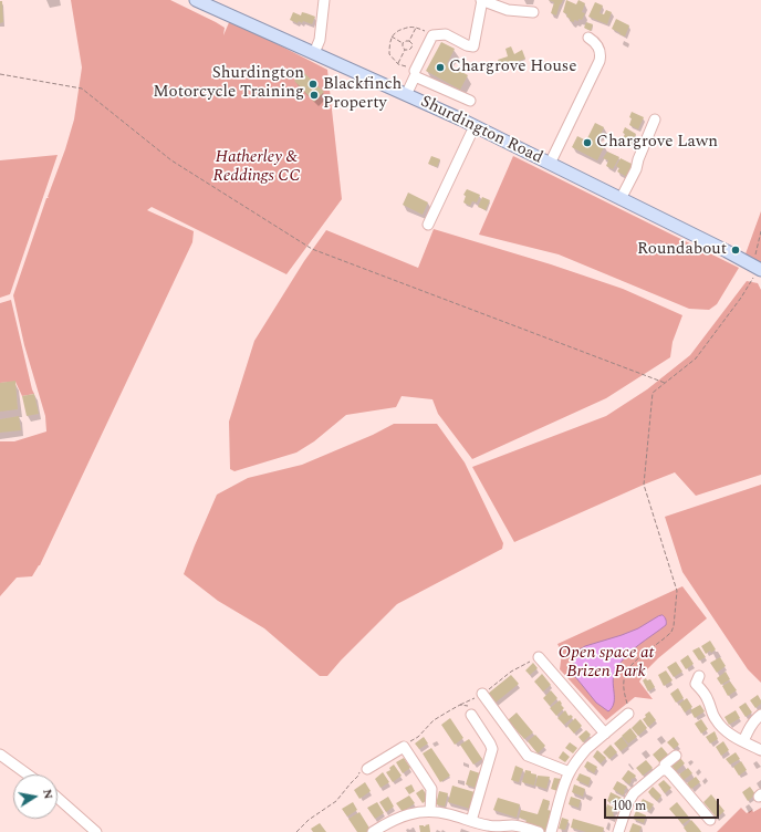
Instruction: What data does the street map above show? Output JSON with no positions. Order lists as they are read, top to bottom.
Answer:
{
  "streets": {
    "main road": ["Shurdington Road"]
  },
  "parks": ["Hatherley & Reddings CC", "Open space at Brizen Park"],
  "places": [
    "Chargrove House",
    "Shurdington Motorcycle Training",
    "Blackfinch Property",
    "Chargrove Lawn",
    "Roundabout"
  ],
  "scale_bar": "100 m",
  "north": "right"
}
